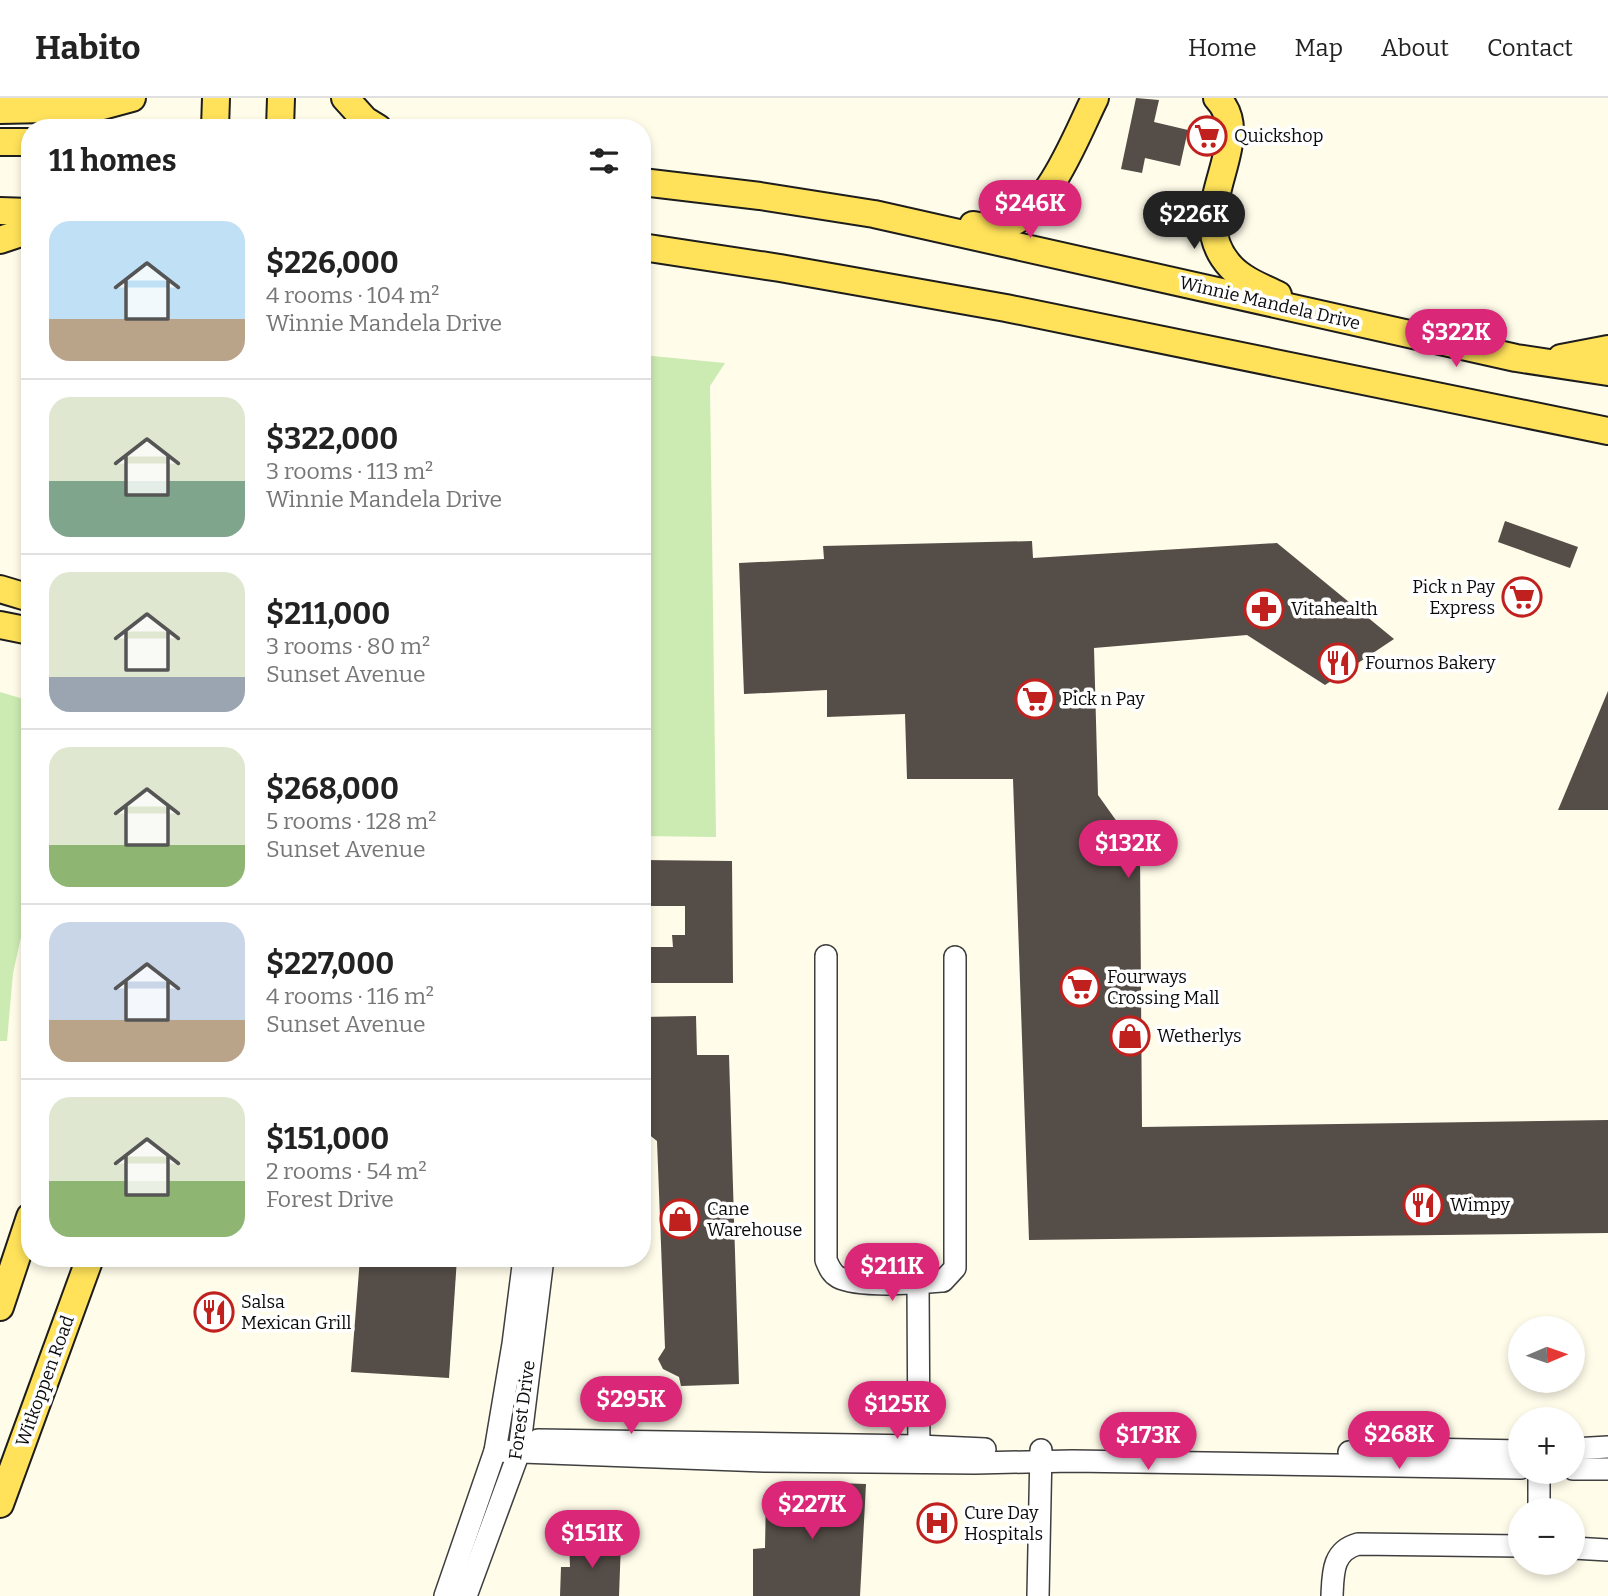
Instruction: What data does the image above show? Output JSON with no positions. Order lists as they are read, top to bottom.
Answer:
{
  "streets": {
    "main road": ["Winnie Mandela Drive", "Witkoppen Road"],
    "street": ["Forest Drive"]
  },
  "places": {
    "supermarket": [
      "Quickshop",
      "Pick n Pay Express",
      "Pick n Pay",
      "Fourways Crossing Mall"
    ],
    "pharmacy": ["Vitahealth"],
    "restaurant": ["Fournos Bakery", "Wimpy", "Salsa Mexican Grill"],
    "shop": ["Wetherlys", "Cane Warehouse"],
    "hospital": ["Cure Day Hospitals"]
  },
  "north": "right",
  "page": {
    "header": "Habito",
    "nav": [
      "Home",
      "Map",
      "About",
      "Contact"
    ],
    "heading": "11 homes",
    "price": [
      "$246K",
      "$226K",
      "$322K",
      "$132K",
      "$211K",
      "$295K",
      "$125K",
      "$268K",
      "$173K",
      "$227K",
      "$151K"
    ],
    "list": [
      {
        "name": "$226,000",
        "note": "4 rooms · 104 m² · Winnie Mandela Drive"
      },
      {
        "name": "$322,000",
        "note": "3 rooms · 113 m² · Winnie Mandela Drive"
      },
      {
        "name": "$211,000",
        "note": "3 rooms · 80 m² · Sunset Avenue"
      },
      {
        "name": "$268,000",
        "note": "5 rooms · 128 m² · Sunset Avenue"
      },
      {
        "name": "$227,000",
        "note": "4 rooms · 116 m² · Sunset Avenue"
      },
      {
        "name": "$151,000",
        "note": "2 rooms · 54 m² · Forest Drive"
      }
    ],
    "map_buttons": ["+", "−"]
  }
}
